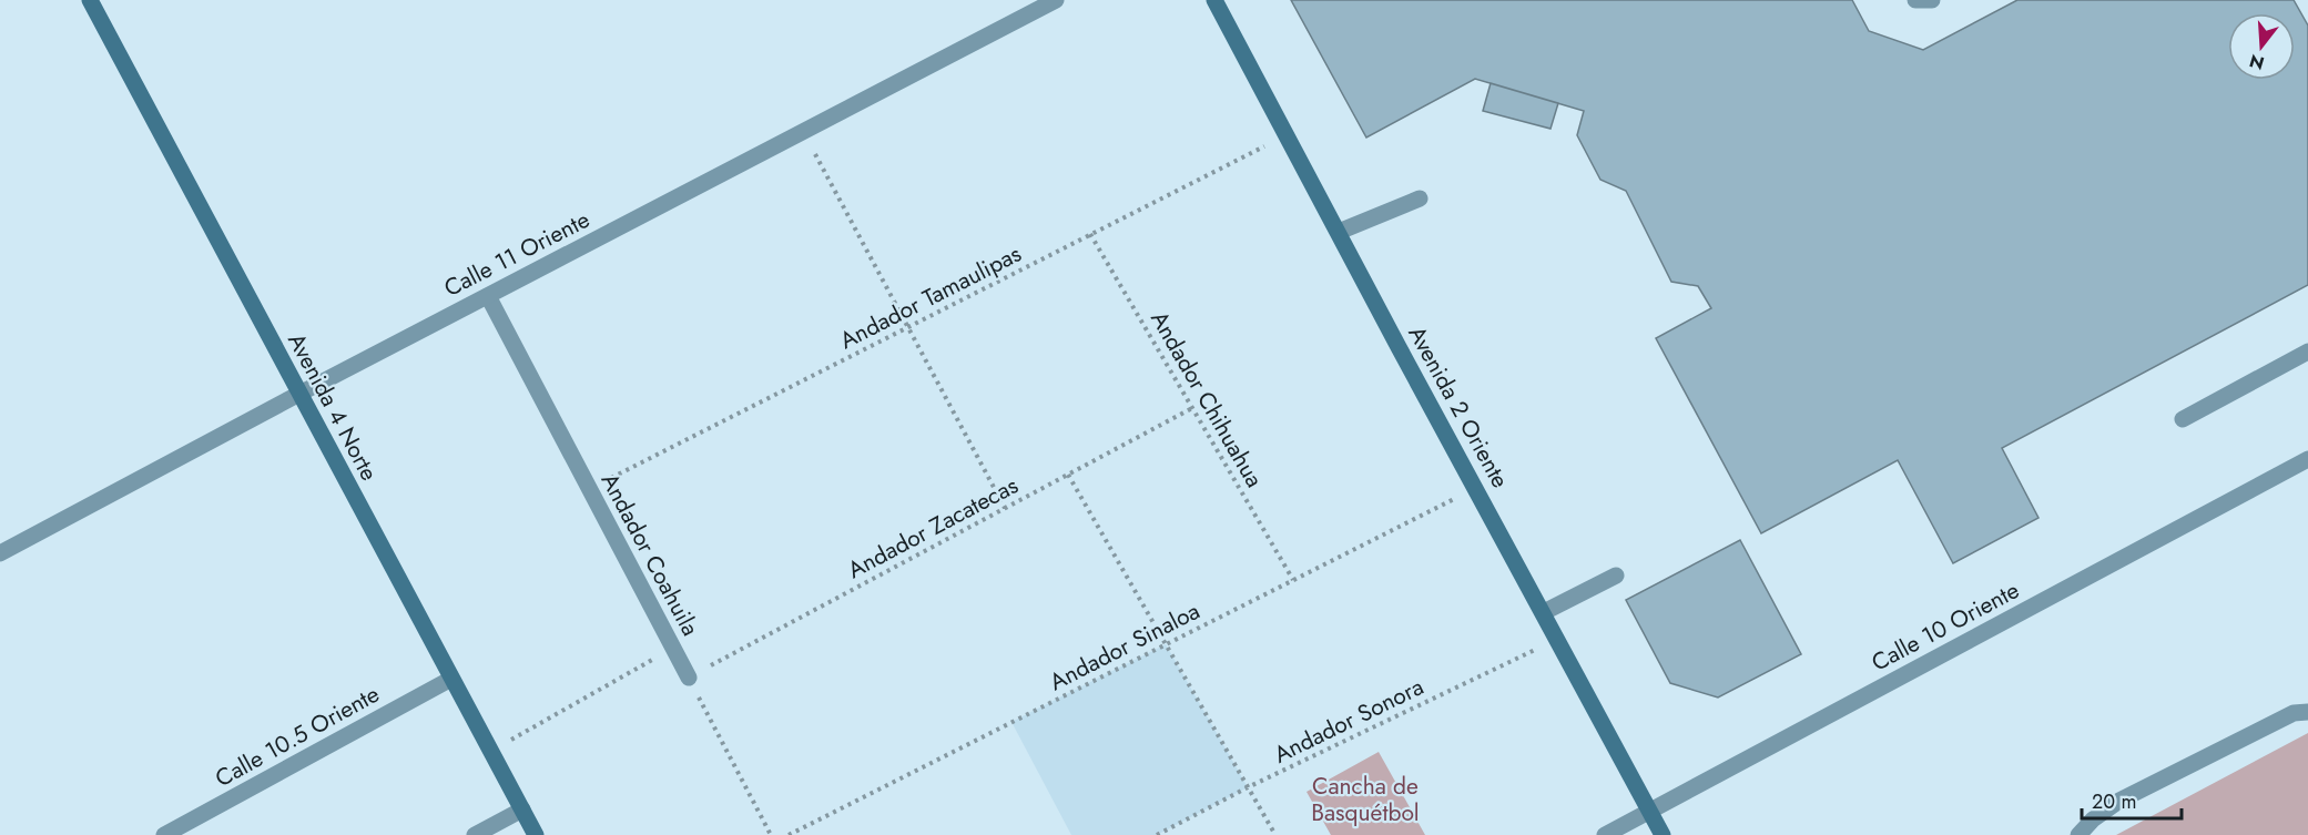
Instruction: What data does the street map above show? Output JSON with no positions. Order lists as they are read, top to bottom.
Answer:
{
  "streets": {
    "street": [
      "Calle 11 Oriente",
      "Avenida 4 Norte",
      "Avenida 2 Oriente",
      "Andador Coahuila",
      "Calle 10 Oriente",
      "Calle 10.5 Oriente"
    ],
    "path": [
      "Andador Tamaulipas",
      "Andador Chihuahua",
      "Andador Zacatecas",
      "Andador Sinaloa",
      "Andador Sonora"
    ]
  },
  "crossings": [
    ["Calle 11 Oriente", "Avenida 4 Norte"],
    ["Calle 11 Oriente", "Andador Coahuila"],
    ["Andador Tamaulipas", "Andador Chihuahua"],
    ["Andador Tamaulipas", "Avenida 2 Oriente"],
    ["Andador Tamaulipas", "Andador Coahuila"],
    ["Andador Chihuahua", "Andador Zacatecas"],
    ["Andador Chihuahua", "Andador Sinaloa"],
    ["Avenida 4 Norte", "Calle 10.5 Oriente"],
    ["Avenida 2 Oriente", "Calle 10 Oriente"],
    ["Avenida 2 Oriente", "Andador Sinaloa"],
    ["Avenida 2 Oriente", "Andador Sonora"],
    ["Andador Zacatecas", "Andador Coahuila"]
  ],
  "parks": ["Cancha de Basquétbol"],
  "scale_bar": "20 m",
  "north": "bottom"
}
